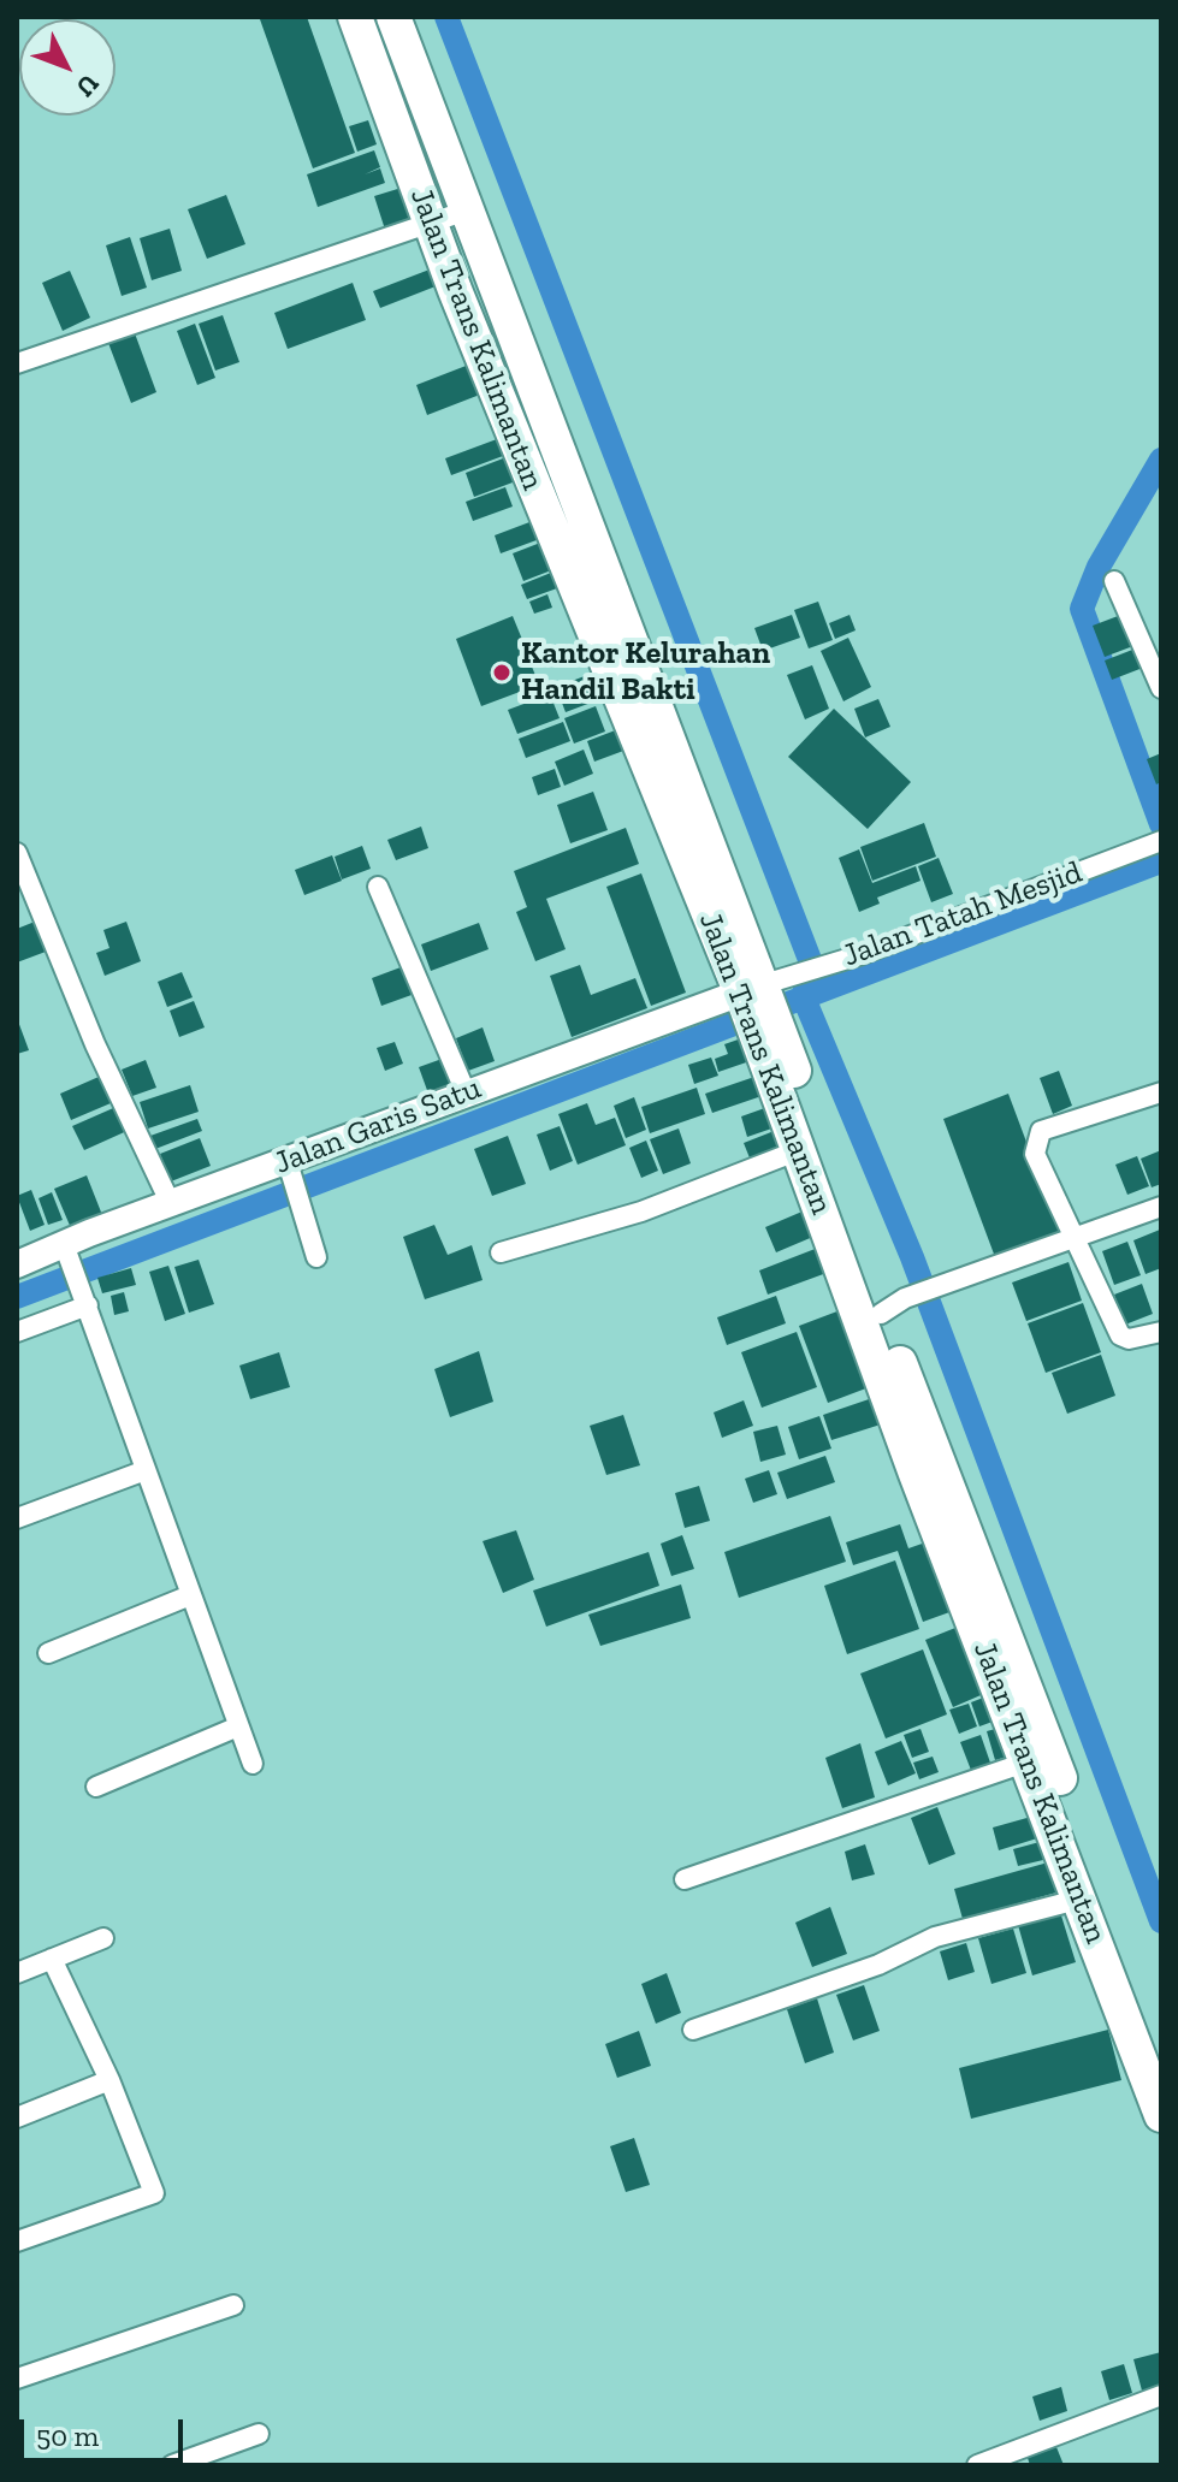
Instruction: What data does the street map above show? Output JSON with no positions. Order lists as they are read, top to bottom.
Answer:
{
  "streets": {
    "highway": ["Jalan Trans Kalimantan"],
    "street": ["Jalan Tatah Mesjid", "Jalan Garis Satu"]
  },
  "crossings": [
    ["Jalan Trans Kalimantan", "Jalan Tatah Mesjid"],
    ["Jalan Trans Kalimantan", "Jalan Garis Satu"],
    ["Jalan Tatah Mesjid", "Jalan Garis Satu"]
  ],
  "places": ["Kantor Kelurahan Handil Bakti"],
  "scale_bar": "50 m",
  "north": "bottom right"
}
